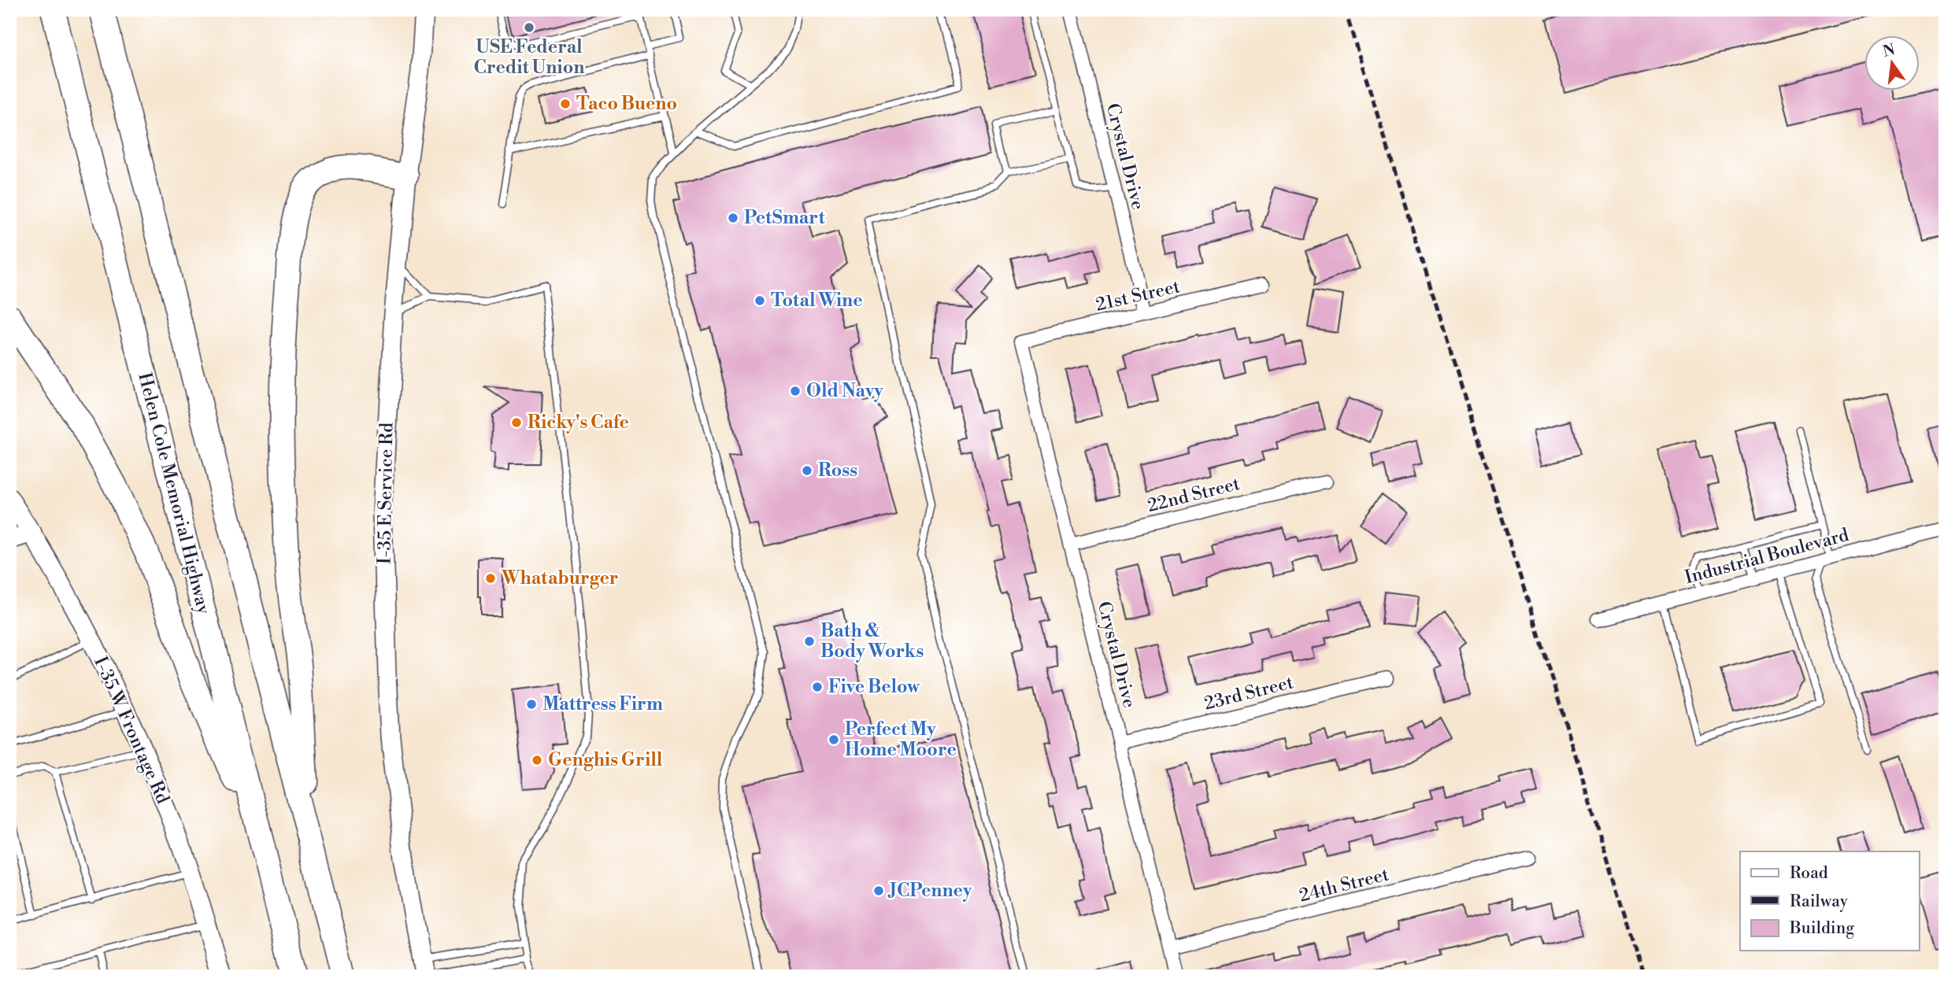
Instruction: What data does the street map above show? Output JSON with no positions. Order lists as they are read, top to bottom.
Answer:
{
  "streets": {
    "highway": ["Helen Cole Memorial Highway"],
    "street": [
      "Crystal Drive",
      "21st Street",
      "I-35 E Service Rd",
      "22nd Street",
      "Industrial Boulevard",
      "23rd Street",
      "I-35 W Frontage Rd",
      "24th Street"
    ]
  },
  "crossings": [
    ["Crystal Drive", "21st Street"],
    ["Crystal Drive", "22nd Street"],
    ["Crystal Drive", "23rd Street"],
    ["Crystal Drive", "24th Street"]
  ],
  "places": [
    "USE Federal Credit Union",
    "Taco Bueno",
    "PetSmart",
    "Total Wine",
    "Old Navy",
    "Ricky's Cafe",
    "Ross",
    "Whataburger",
    "Bath & Body Works",
    "Five Below",
    "Mattress Firm",
    "Perfect My Home Moore",
    "Genghis Grill",
    "JCPenney"
  ],
  "legend": ["Road", "Railway", "Building"],
  "north": "top"
}
